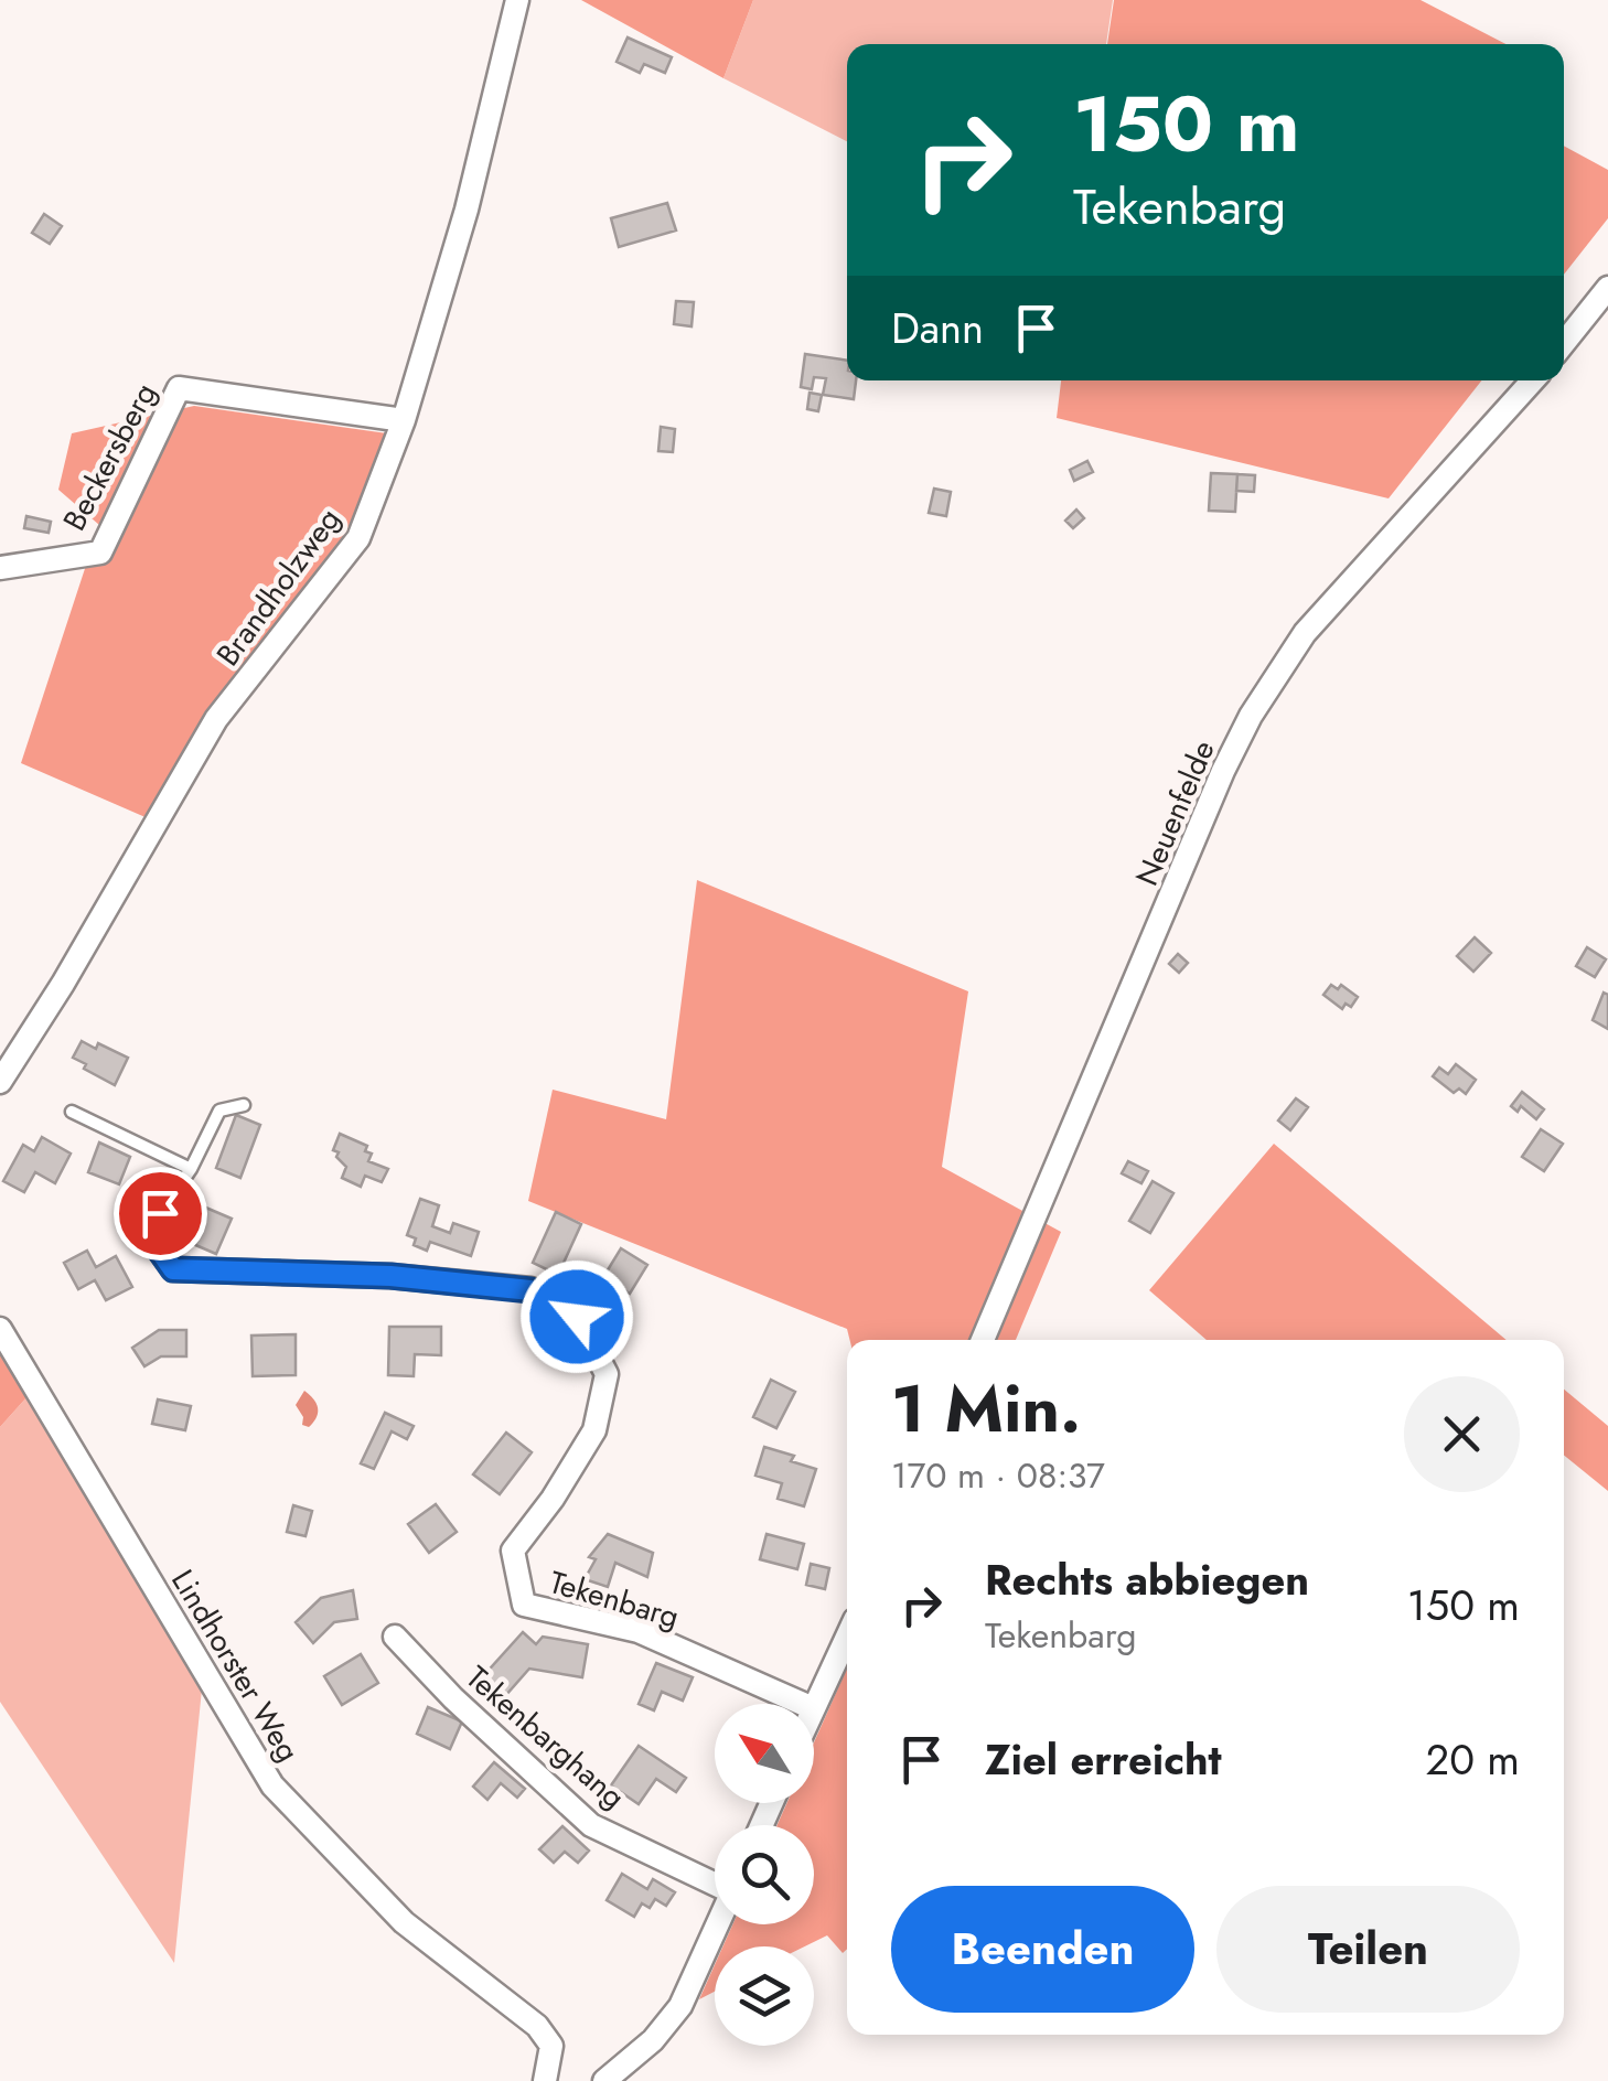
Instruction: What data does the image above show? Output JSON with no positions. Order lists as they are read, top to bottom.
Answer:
{
  "streets": {
    "street": [
      "Beckersberg",
      "Brandholzweg",
      "Neuenfelde",
      "Tekenbarg",
      "Lindhorster Weg",
      "Tekenbarghang"
    ]
  },
  "crossings": [
    ["Beckersberg", "Brandholzweg"]
  ],
  "north": "top left",
  "page": {
    "turn": ["150 m", "Tekenbarg"],
    "then": "Dann",
    "heading": ["1 Min.", "170 m · 08:37"],
    "list": [
      {
        "name": "Rechts abbiegen",
        "note": "Tekenbarg",
        "value": "150 m"
      },
      {
        "name": "Ziel erreicht",
        "value": "20 m"
      }
    ],
    "buttons": ["Beenden", "Teilen"]
  }
}
